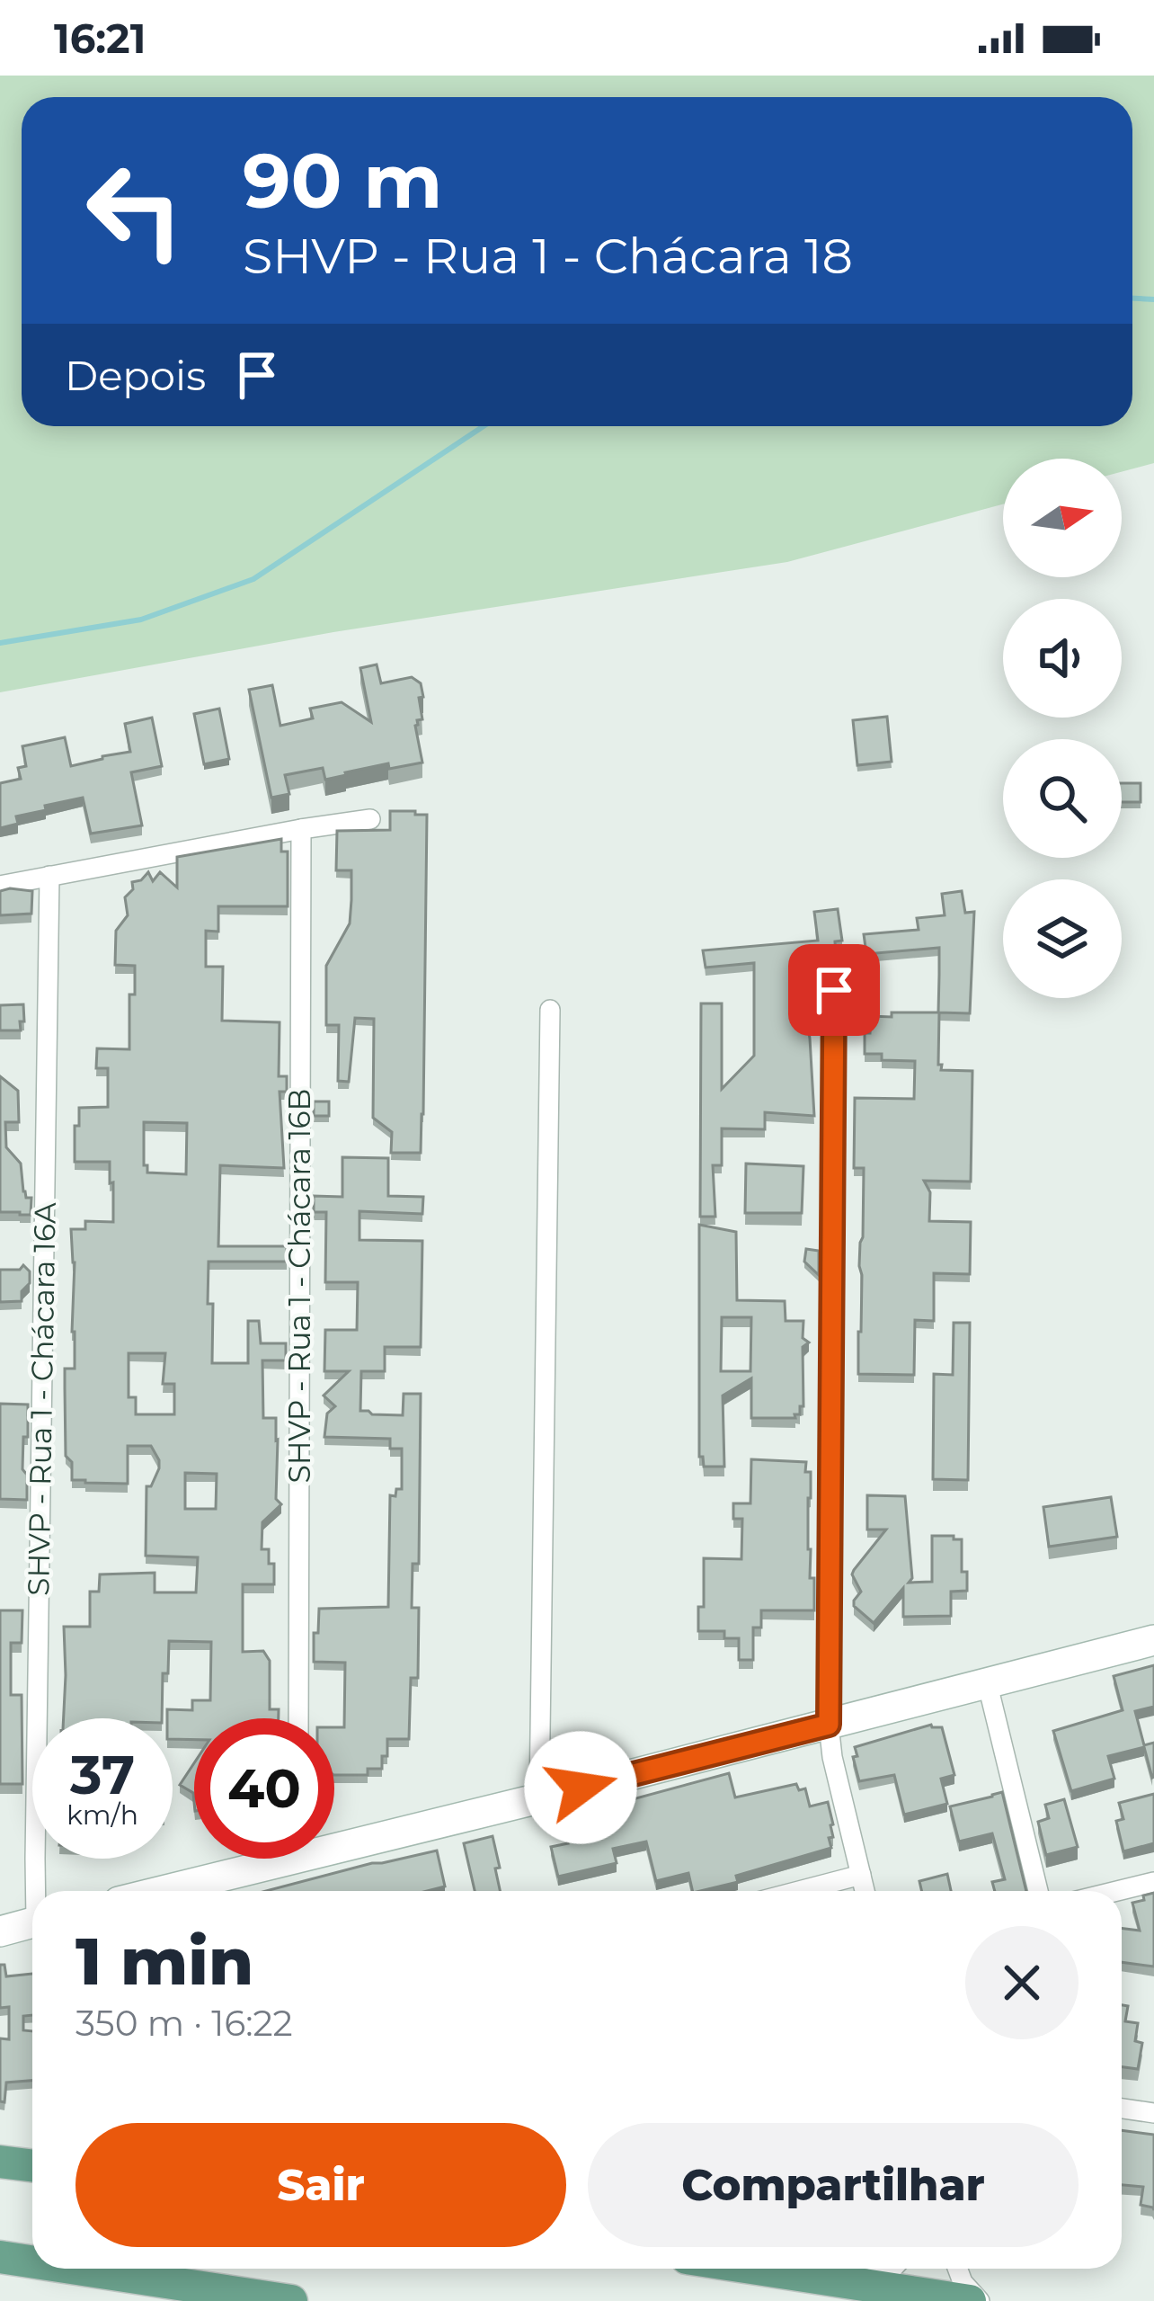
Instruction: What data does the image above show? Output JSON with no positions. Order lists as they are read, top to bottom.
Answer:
{
  "streets": {
    "street": ["SHVP - Rua 1 - Chácara 16B", "SHVP - Rua 1 - Chácara 16A"]
  },
  "north": "right",
  "page": {
    "status": "16:21",
    "turn": ["90 m", "SHVP - Rua 1 - Chácara 18"],
    "then": "Depois",
    "speed": "37 km/h",
    "limit": "40",
    "heading": ["1 min", "350 m · 16:22"],
    "buttons": ["Sair", "Compartilhar"]
  }
}
